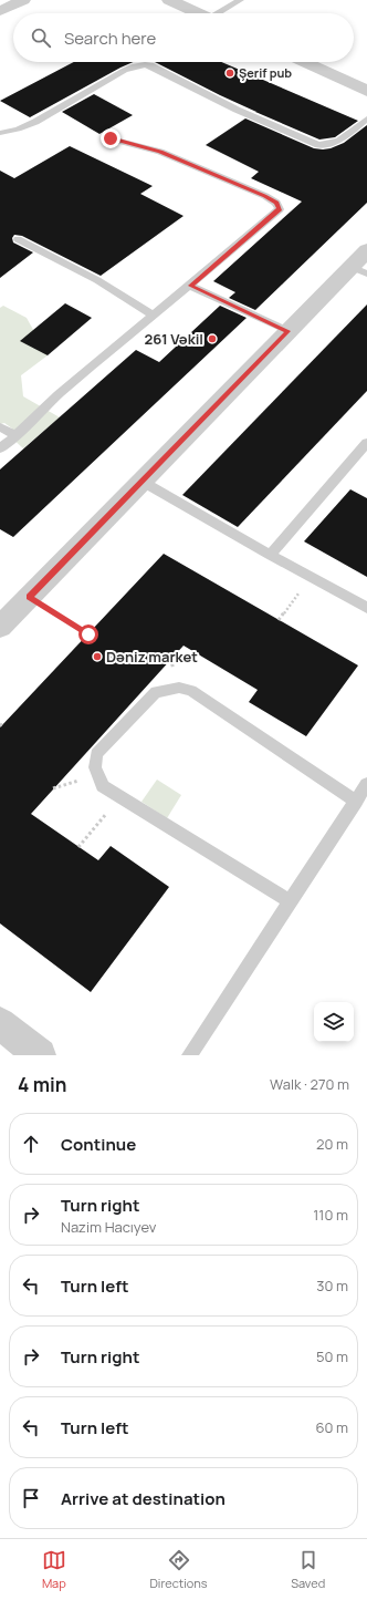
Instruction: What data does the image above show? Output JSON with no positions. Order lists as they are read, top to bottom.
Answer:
{
  "places": ["Şerif pub", "261 Vəkil", "Dəniz market"],
  "page": {
    "search": "Search here",
    "heading": ["4 min", "Walk · 270 m"],
    "list": [
      ["Continue", "20 m"],
      ["Turn right", "Nazim Hacıyev", "110 m"],
      ["Turn left", "30 m"],
      ["Turn right", "50 m"],
      ["Turn left", "60 m"],
      "Arrive at destination"
    ],
    "nav": ["Map", "Directions", "Saved"]
  }
}
